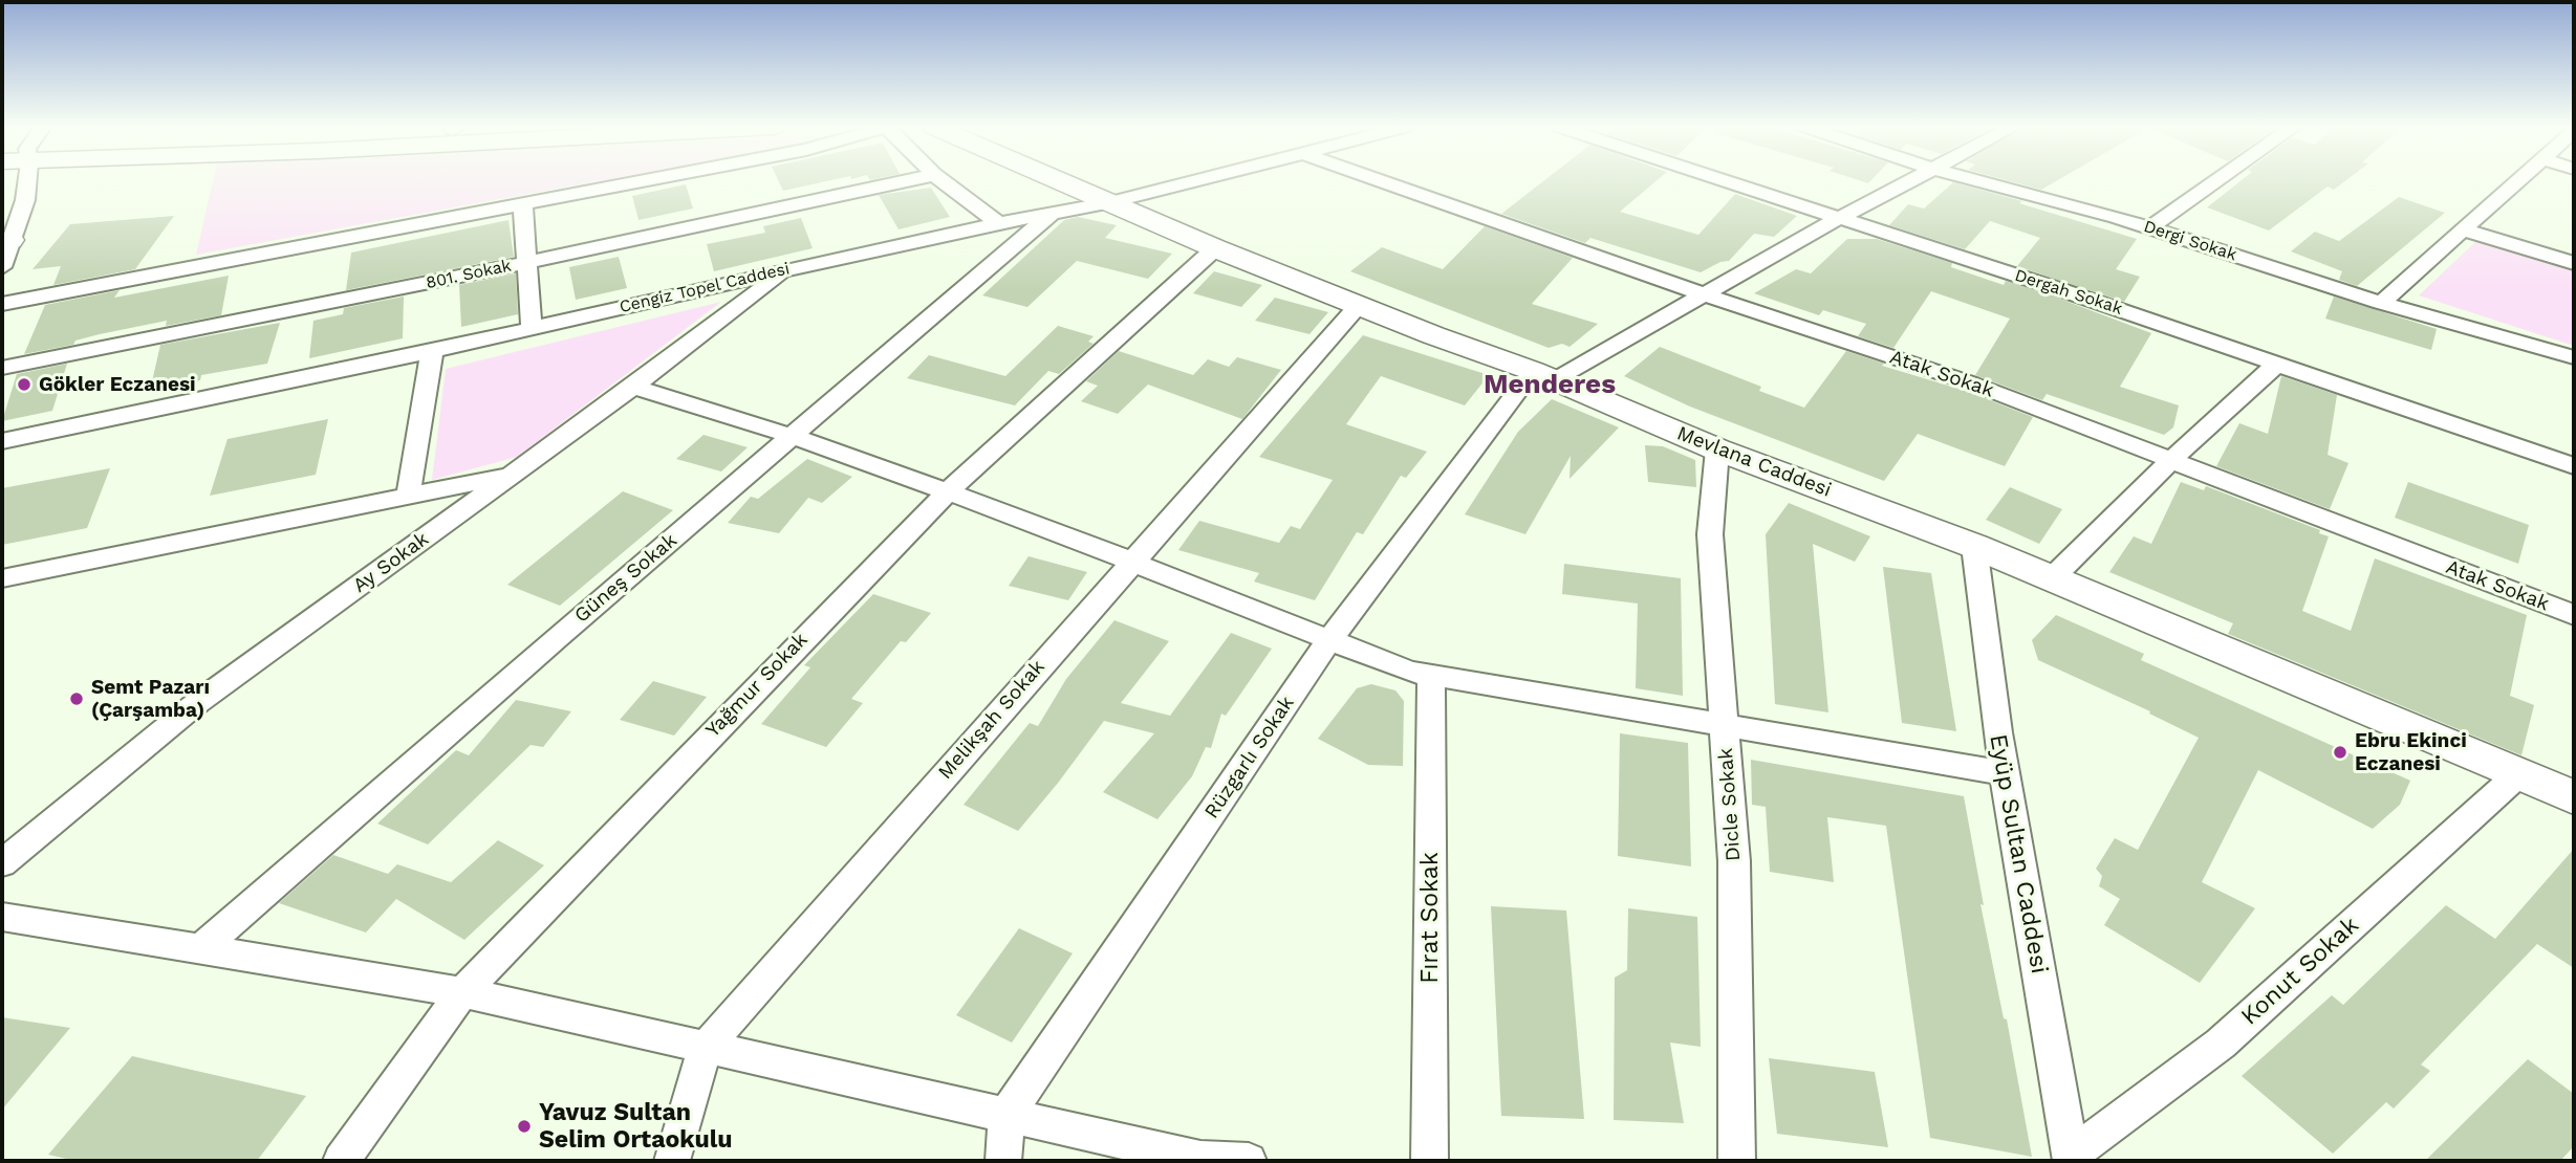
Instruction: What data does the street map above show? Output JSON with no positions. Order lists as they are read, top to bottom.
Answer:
{
  "streets": {
    "street": [
      "Dergi Sokak",
      "801. Sokak",
      "Cengiz Topel Caddesi",
      "Dergah Sokak",
      "Atak Sokak",
      "Mevlana Caddesi",
      "Ay Sokak",
      "Güneş Sokak",
      "Yağmur Sokak",
      "Melikşah Sokak",
      "Rüzgarlı Sokak",
      "Dicle Sokak",
      "Eyüp Sultan Caddesi",
      "Fırat Sokak",
      "Konut Sokak"
    ]
  },
  "crossings": [
    ["Cengiz Topel Caddesi", "Mevlana Caddesi"],
    ["Cengiz Topel Caddesi", "Ay Sokak"],
    ["Cengiz Topel Caddesi", "Güneş Sokak"],
    ["Mevlana Caddesi", "Yağmur Sokak"],
    ["Mevlana Caddesi", "Melikşah Sokak"],
    ["Mevlana Caddesi", "Rüzgarlı Sokak"],
    ["Mevlana Caddesi", "Dicle Sokak"],
    ["Mevlana Caddesi", "Eyüp Sultan Caddesi"],
    ["Mevlana Caddesi", "Konut Sokak"],
    ["Eyüp Sultan Caddesi", "Konut Sokak"]
  ],
  "districts": ["Menderes"],
  "places": [
    "Gökler Eczanesi",
    "Semt Pazarı (Çarşamba)",
    "Ebru Ekinci Eczanesi",
    "Yavuz Sultan Selim Ortaokulu"
  ]
}
